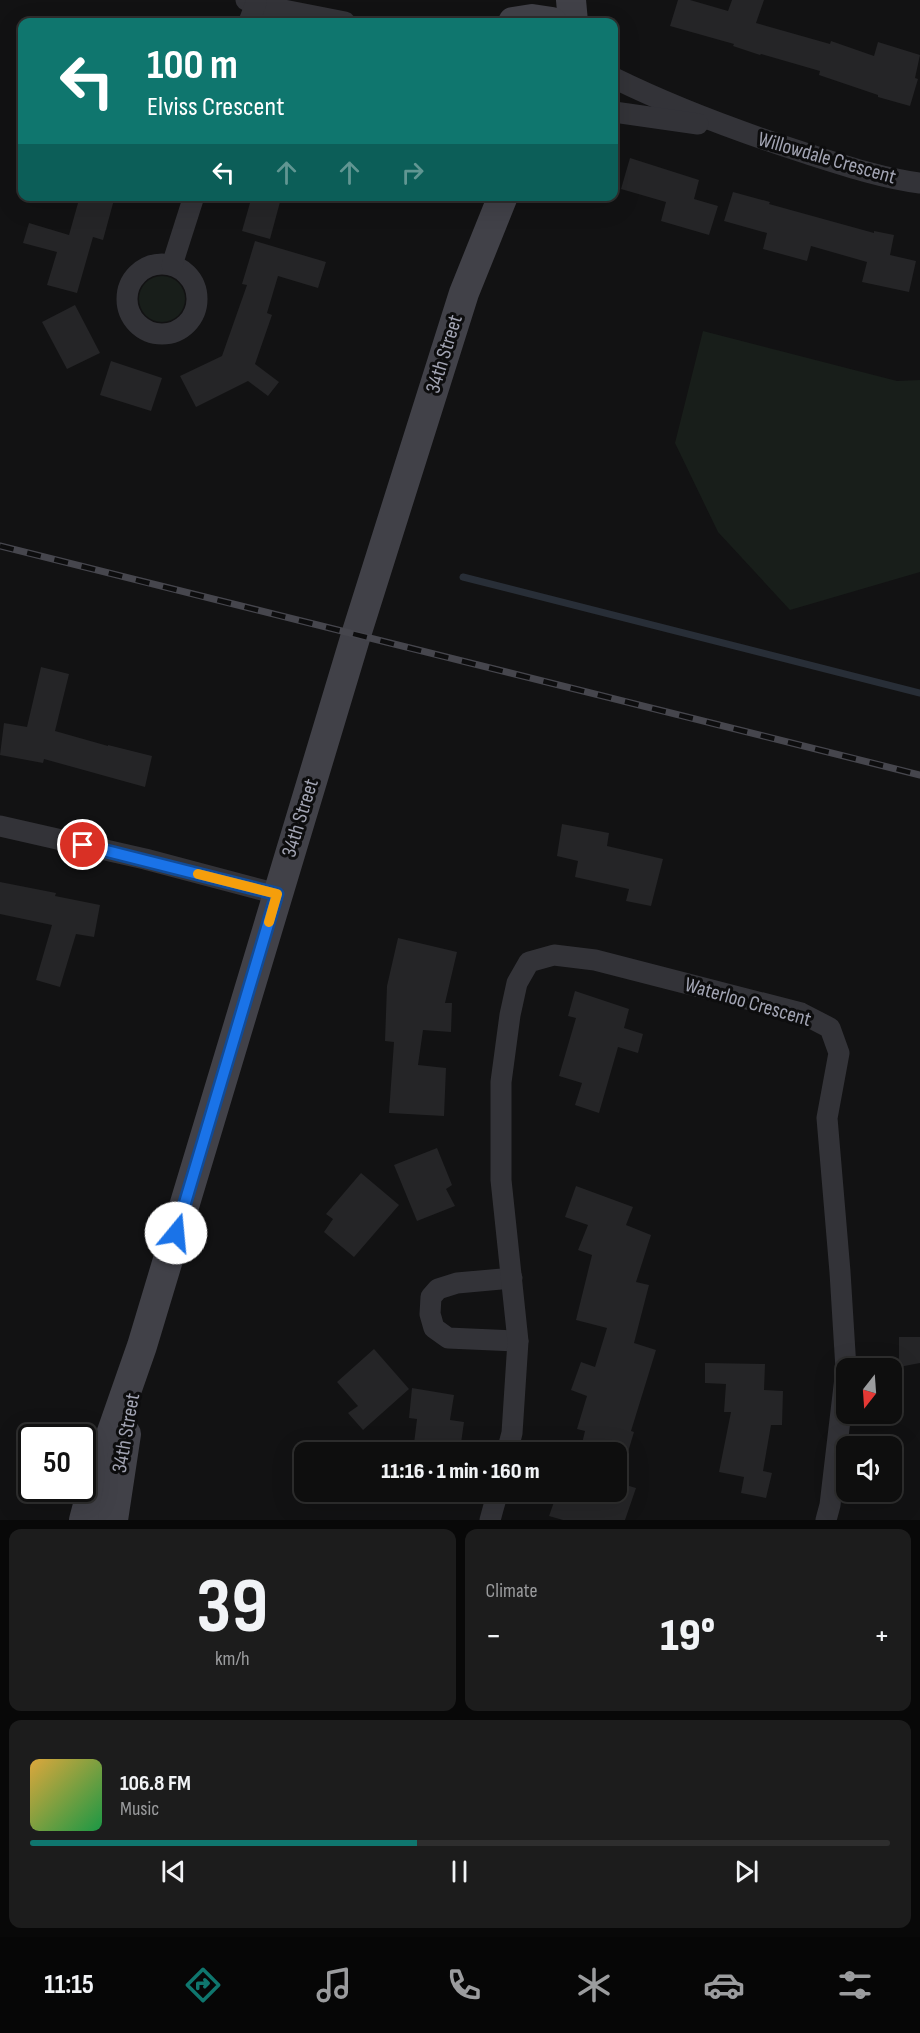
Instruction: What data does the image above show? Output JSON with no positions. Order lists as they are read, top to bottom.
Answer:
{
  "streets": {
    "main road": ["34th Street"],
    "street": ["Willowdale Crescent", "Waterloo Crescent"]
  },
  "north": "bottom",
  "page": {
    "turn": ["100 m", "Elviss Crescent"],
    "limit": "50",
    "trip": "11:16 · 1 min · 160 m",
    "tile": [
      ["39", "km/h"],
      "Climate"
    ],
    "heat": ["−", "19°", "+"],
    "song": ["106.8 FM", "Music"],
    "tabs": "11:15"
  }
}
